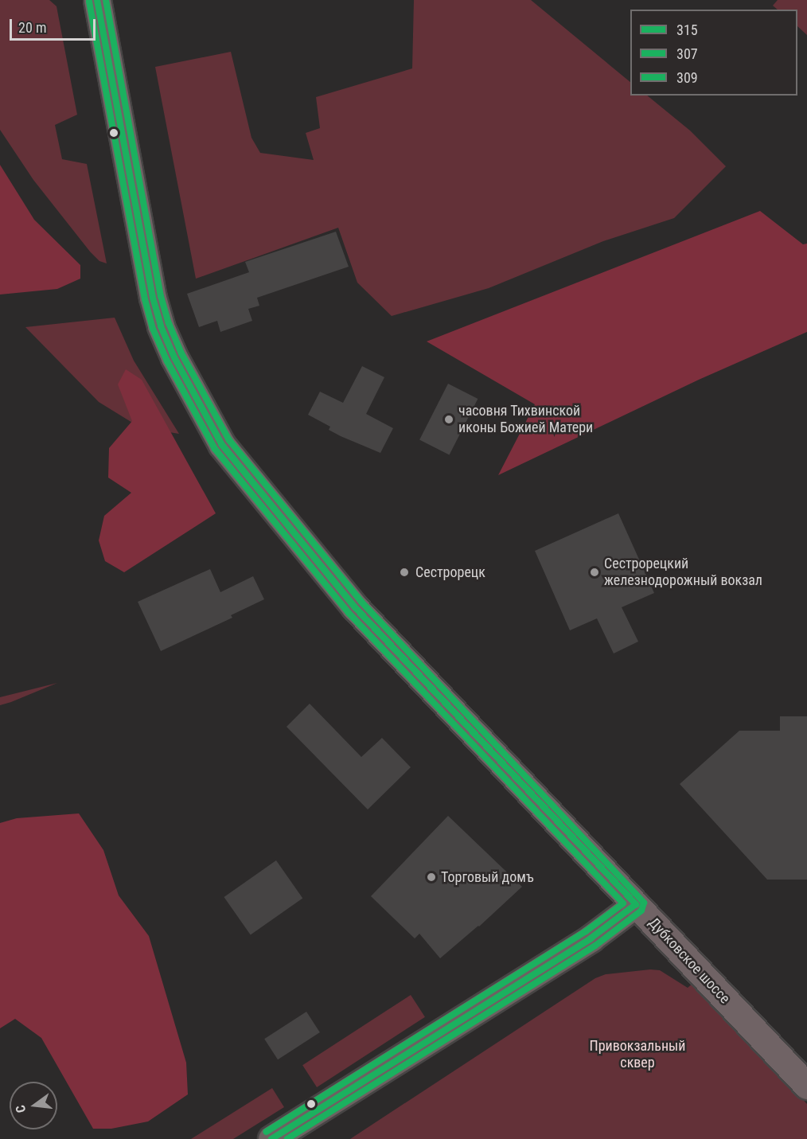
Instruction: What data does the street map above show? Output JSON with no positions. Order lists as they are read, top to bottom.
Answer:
{
  "streets": {
    "main road": ["Дубковское шоссе"]
  },
  "parks": ["Привокзальный сквер"],
  "places": [
    "часовня Тихвинской иконы Божией Матери",
    "Сестрорецк",
    "Сестрорецкий железнодорожный вокзал",
    "Торговый домъ"
  ],
  "lines": ["transit line 315", "transit line 309", "transit line 307"],
  "legend": ["315", "307", "309"],
  "scale_bar": "20 m",
  "north": "left"
}
